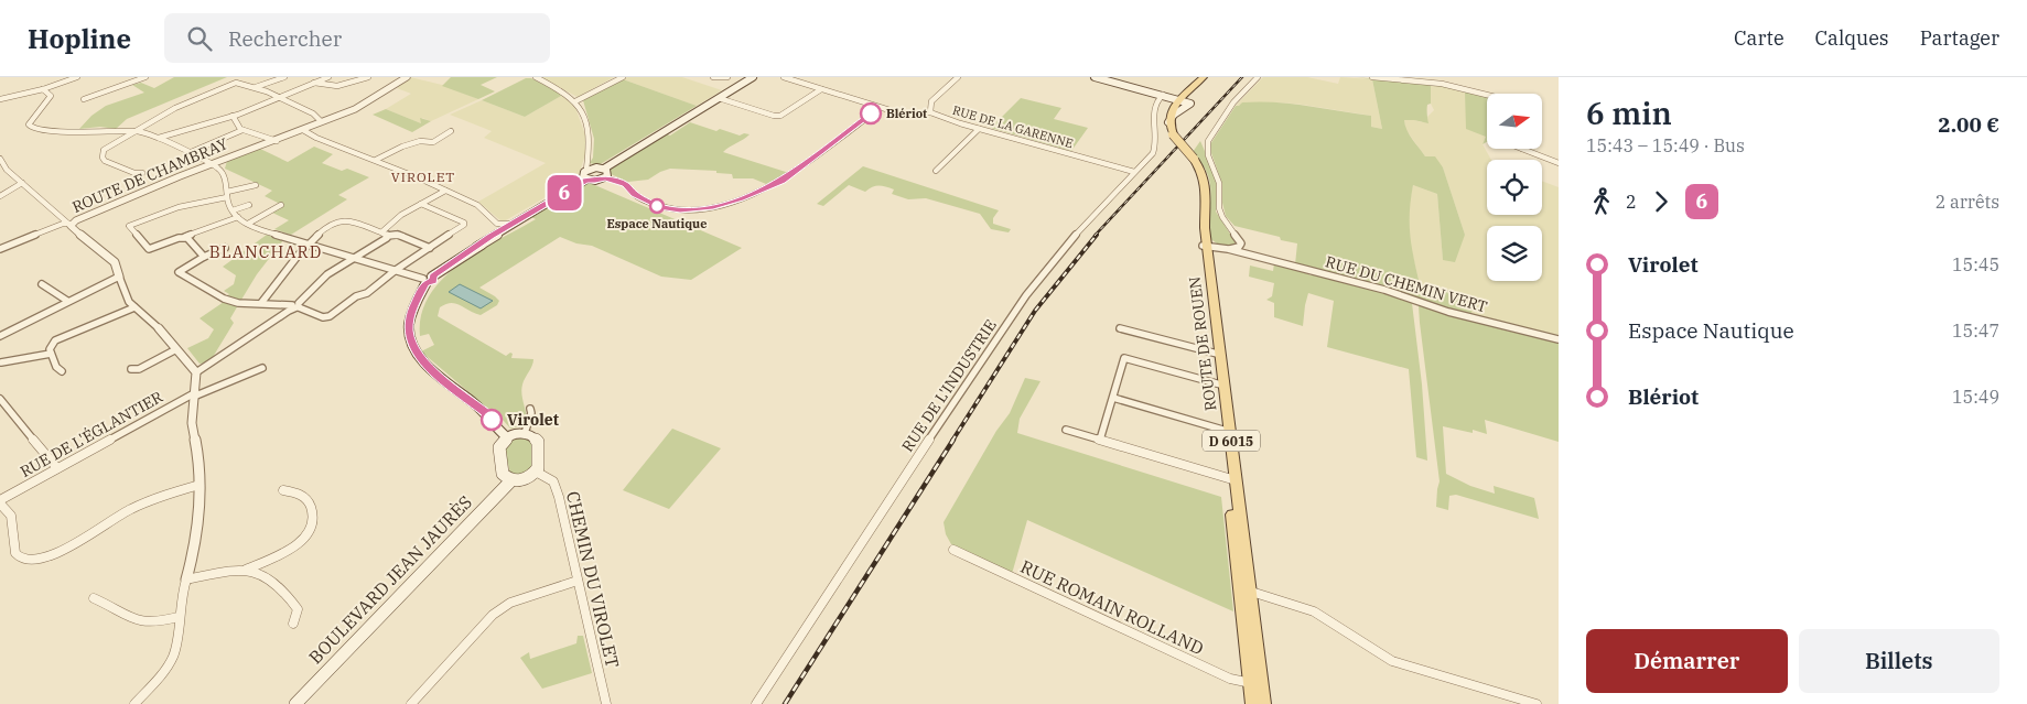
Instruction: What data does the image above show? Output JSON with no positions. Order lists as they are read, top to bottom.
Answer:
{
  "streets": {
    "main road": ["ROUTE DE ROUEN", "D 6015", "BOULEVARD JEAN JAURÈS"],
    "street": [
      "RUE DE LA GARENNE",
      "ROUTE DE CHAMBRAY",
      "RUE DU CHEMIN VERT",
      "RUE DE L'INDUSTRIE",
      "RUE DE L'ÉGLANTIER",
      "CHEMIN DU VIROLET",
      "RUE ROMAIN ROLLAND"
    ]
  },
  "crossings": [
    ["RUE DE LA GARENNE", "RUE DE L'INDUSTRIE"],
    ["RUE DU CHEMIN VERT", "ROUTE DE ROUEN"],
    ["ROUTE DE ROUEN", "D 6015"],
    ["ROUTE DE ROUEN", "RUE ROMAIN ROLLAND"],
    ["D 6015", "RUE ROMAIN ROLLAND"],
    ["BOULEVARD JEAN JAURÈS", "CHEMIN DU VIROLET"]
  ],
  "districts": ["VIROLET", "BLANCHARD"],
  "places": ["Blériot", "Espace Nautique", "Virolet"],
  "lines": ["bus line 6"],
  "north": "right",
  "page": {
    "header": "Hopline",
    "search": "Rechercher",
    "nav": ["Carte", "Calques", "Partager"],
    "on_map": "6",
    "heading": ["6 min", "15:43 – 15:49 · Bus", "2.00 €"],
    "legs": ["2", "6", "2 arrêts"],
    "list": [
      {
        "name": "Virolet",
        "value": "15:45"
      },
      {
        "name": "Espace Nautique",
        "value": "15:47"
      },
      {
        "name": "Blériot",
        "value": "15:49"
      }
    ],
    "buttons": ["Démarrer", "Billets"]
  }
}
